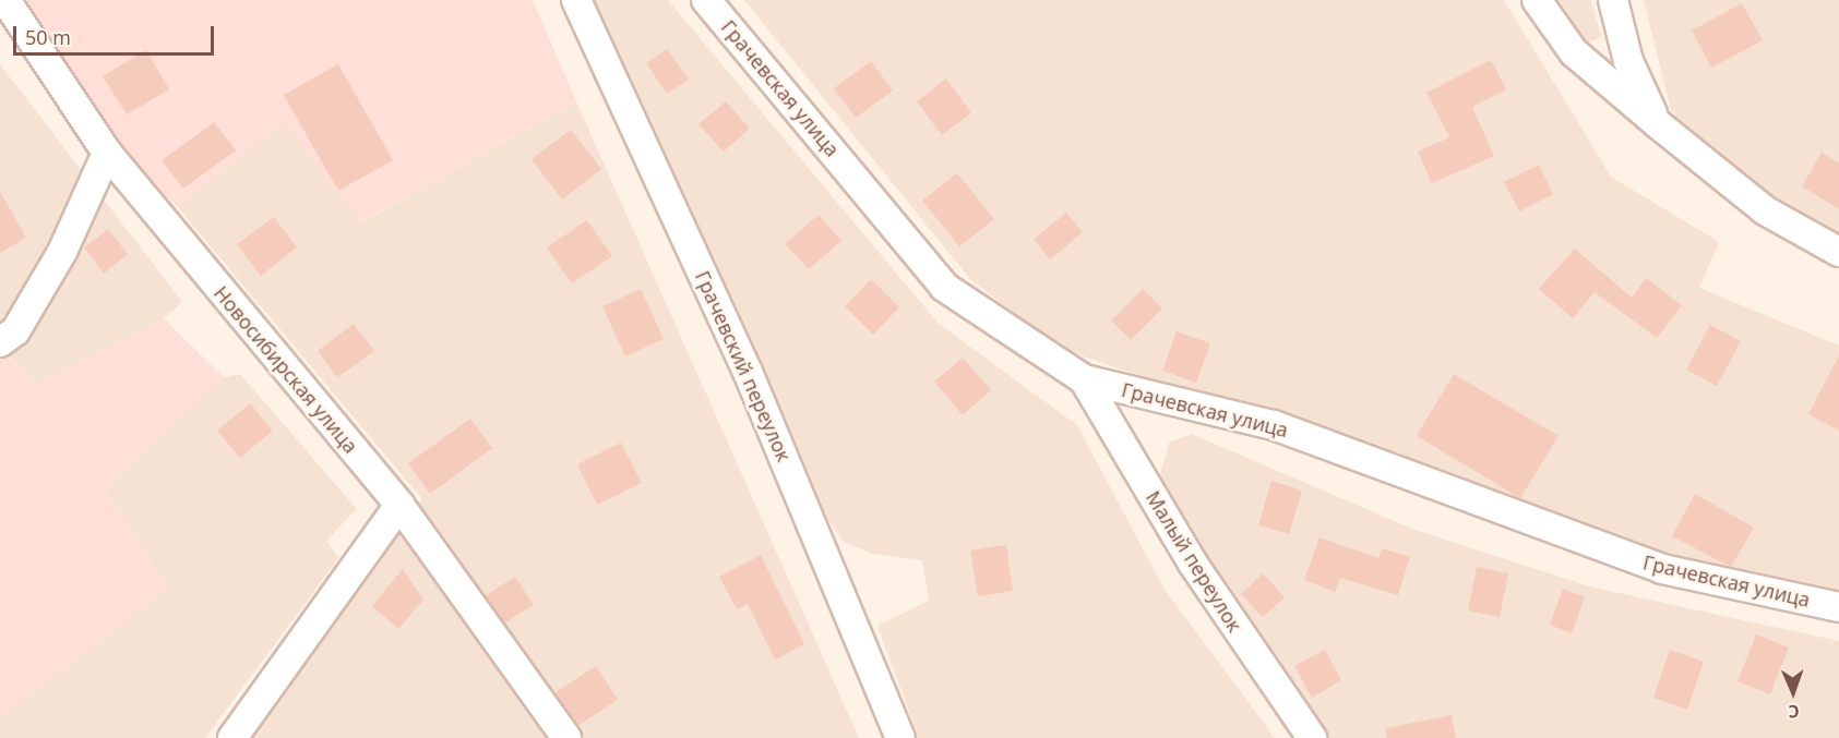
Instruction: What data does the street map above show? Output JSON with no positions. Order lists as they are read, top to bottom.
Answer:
{
  "streets": {
    "street": [
      "Грачевская улица",
      "Грачевский переулок",
      "Новосибирская улица",
      "Малый переулок"
    ]
  },
  "crossings": [
    ["Грачевская улица", "Малый переулок"]
  ],
  "scale_bar": "50 m",
  "north": "bottom"
}
